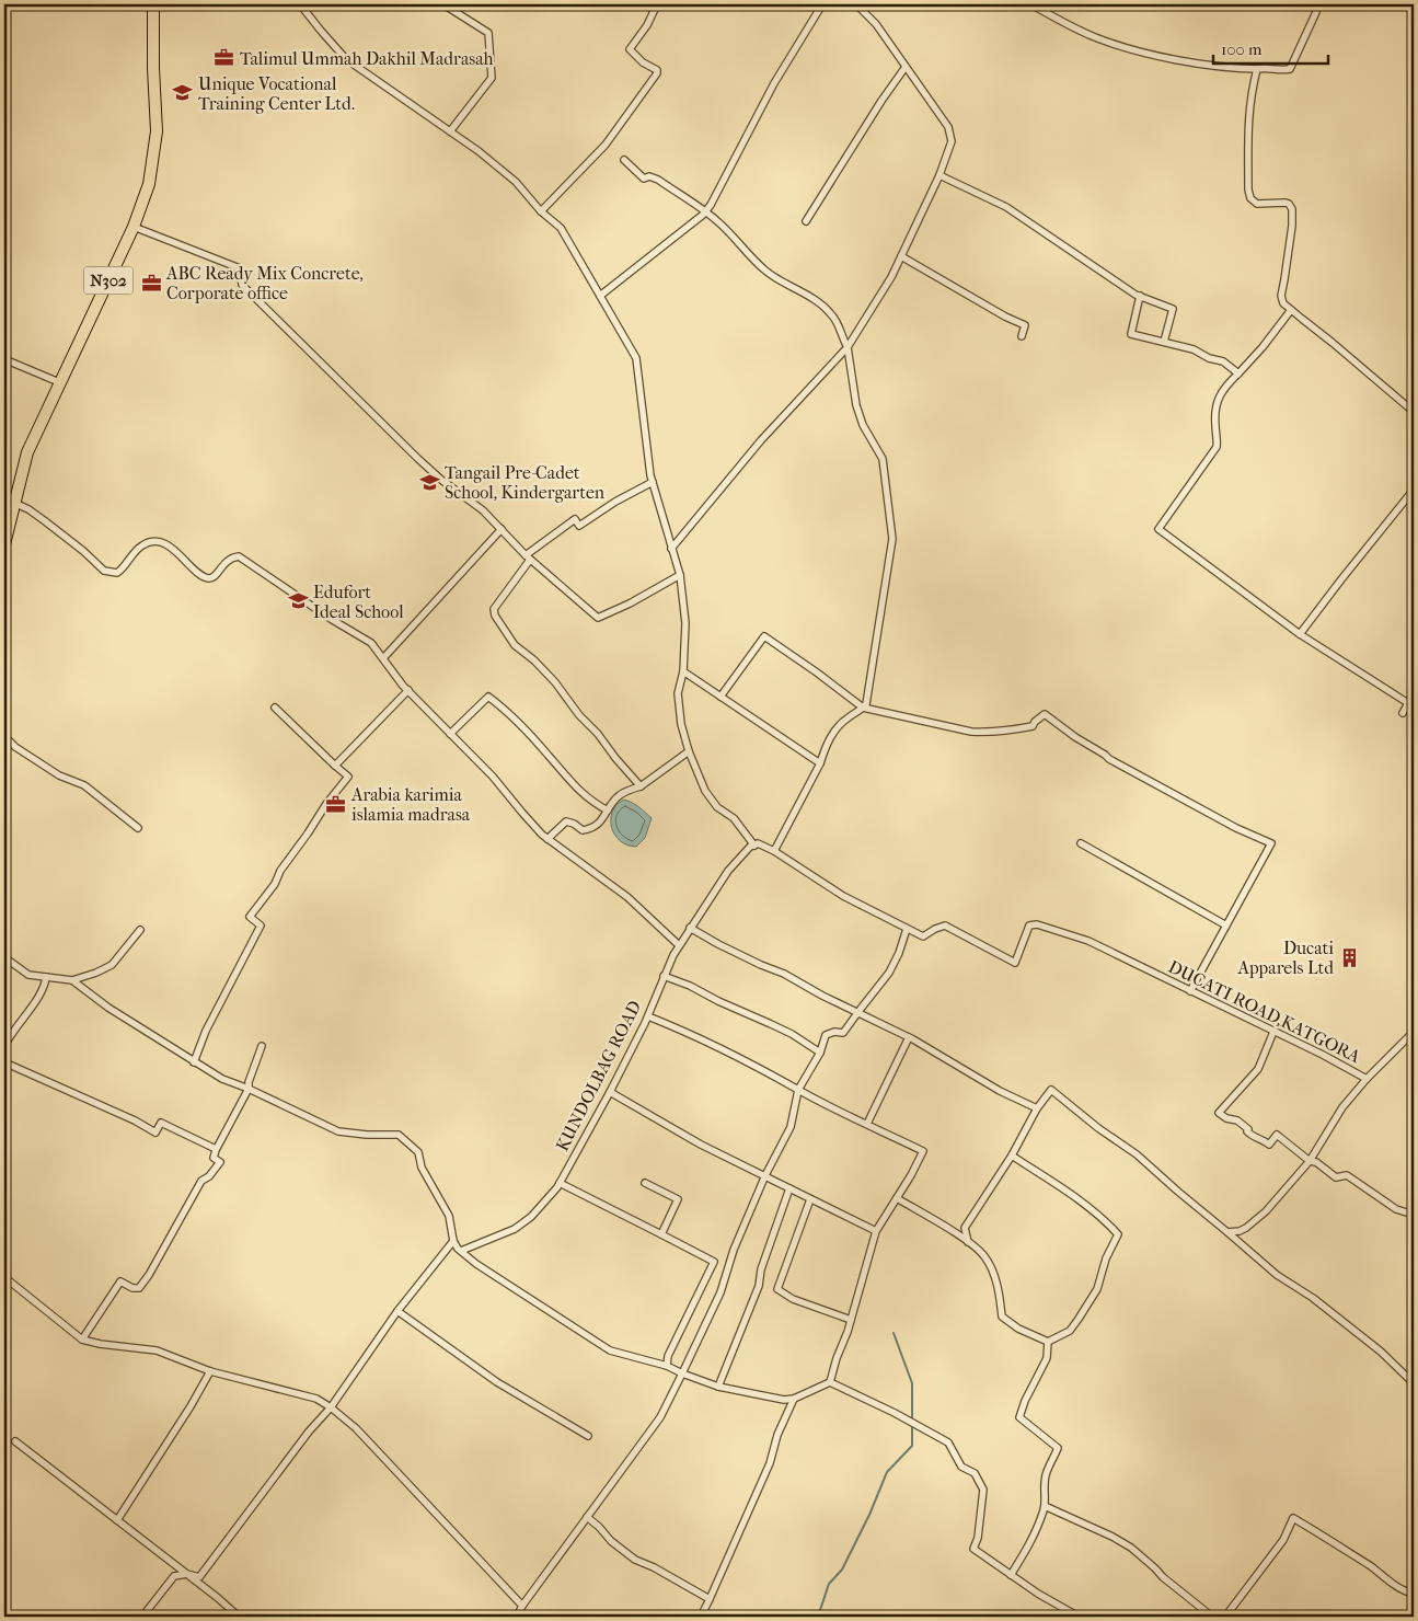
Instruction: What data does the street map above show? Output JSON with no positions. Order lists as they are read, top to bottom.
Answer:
{
  "streets": {
    "highway": ["N302"],
    "street": ["DUCATI ROAD,KATGORA", "KUNDOLBAG ROAD"]
  },
  "places": {
    "office": ["Talimul Ummah Dakhil Madrasah", "ABC Ready Mix Concrete, Corporate office", "Arabia karimia islamia madrasa"],
    "school or university": ["Unique Vocational Training Center Ltd.", "Tangail Pre-Cadet School, Kindergarten", "Edufort Ideal School"],
    "building": ["Ducati Apparels Ltd"]
  },
  "scale_bar": "100 m"
}
